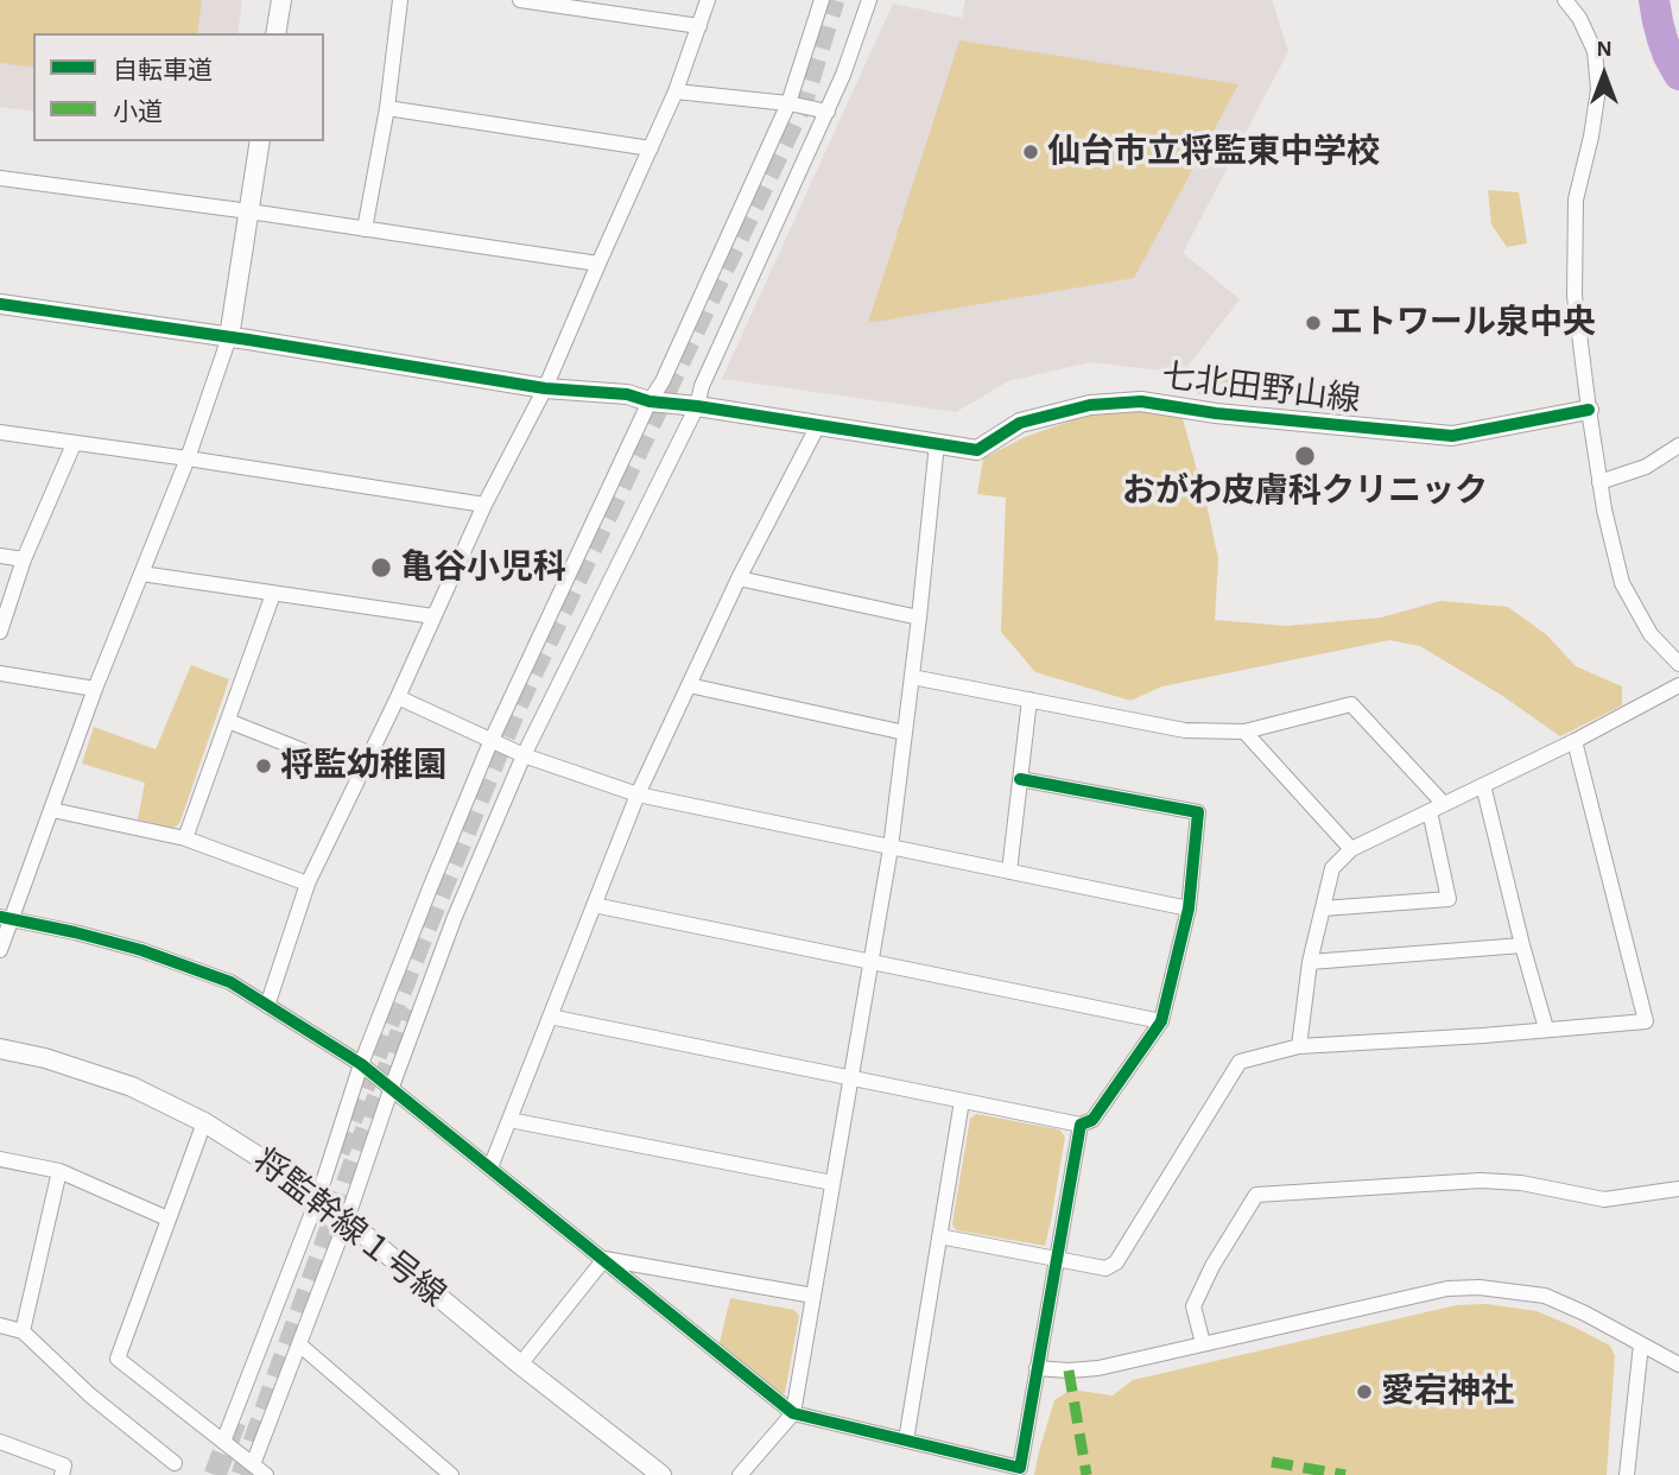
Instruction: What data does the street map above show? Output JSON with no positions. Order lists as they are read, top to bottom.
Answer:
{
  "streets": {
    "street": ["七北田野山線", "将監幹線１号線"]
  },
  "places": [
    "仙台市立将監東中学校",
    "エトワール泉中央",
    "おがわ皮膚科クリニック",
    "亀谷小児科",
    "将監幼稚園",
    "愛宕神社"
  ],
  "legend": ["自転車道", "小道"],
  "north": "top"
}
